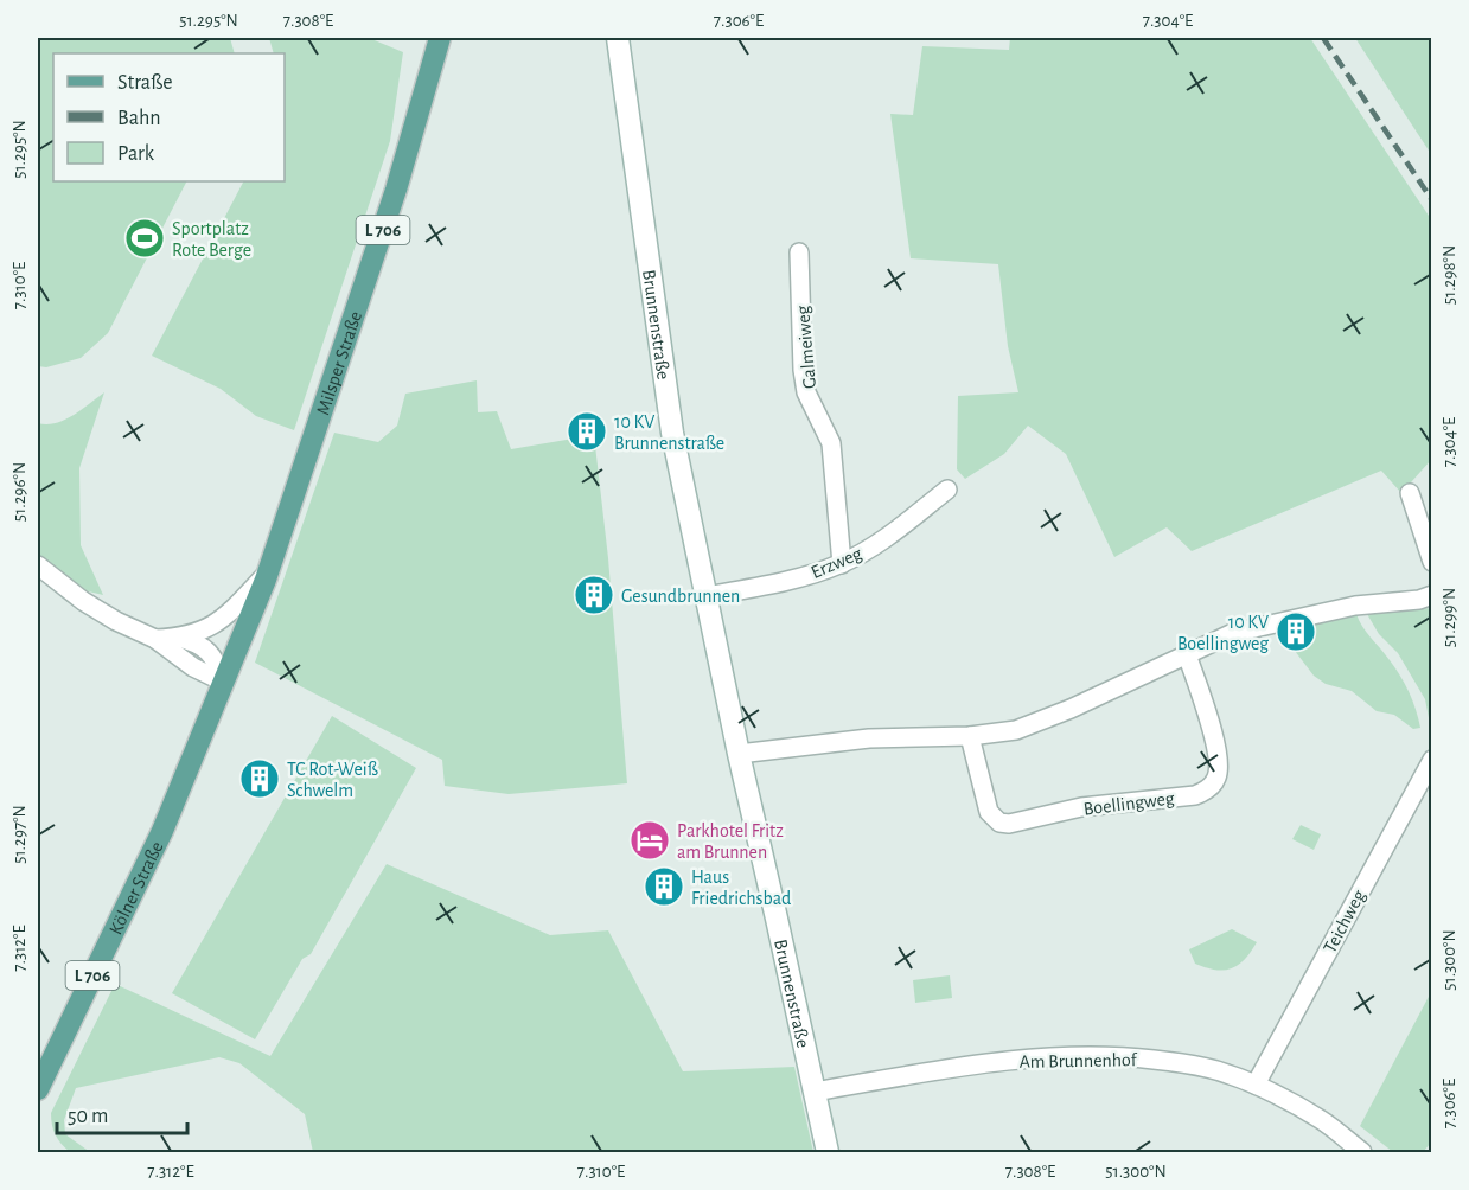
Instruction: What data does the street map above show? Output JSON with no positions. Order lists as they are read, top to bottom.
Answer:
{
  "streets": {
    "main road": [
      "L 706",
      "Brunnenstraße",
      "Milsper Straße",
      "Kölner Straße"
    ],
    "street": [
      "Galmeiweg",
      "Erzweg",
      "Boellingweg",
      "Teichweg",
      "Am Brunnenhof"
    ]
  },
  "crossings": [
    ["Brunnenstraße", "Erzweg"],
    ["Brunnenstraße", "Am Brunnenhof"],
    ["Galmeiweg", "Erzweg"],
    ["Milsper Straße", "Kölner Straße"],
    ["Teichweg", "Am Brunnenhof"]
  ],
  "places": {
    "sports": ["Sportplatz Rote Berge"],
    "building": [
      "10 KV Brunnenstraße",
      "Gesundbrunnen",
      "10 KV Boellingweg",
      "TC Rot-Weiß Schwelm",
      "Haus Friedrichsbad"
    ],
    "hotel": ["Parkhotel Fritz am Brunnen"]
  },
  "legend": ["Straße", "Bahn", "Park"],
  "scale_bar": "50 m",
  "coordinates": [
    "51.295°N",
    "7.308°E",
    "7.306°E",
    "7.304°E",
    "51.298°N",
    "7.310°E",
    "51.296°N",
    "51.299°N",
    "51.297°N",
    "7.312°E",
    "51.300°N"
  ]
}
